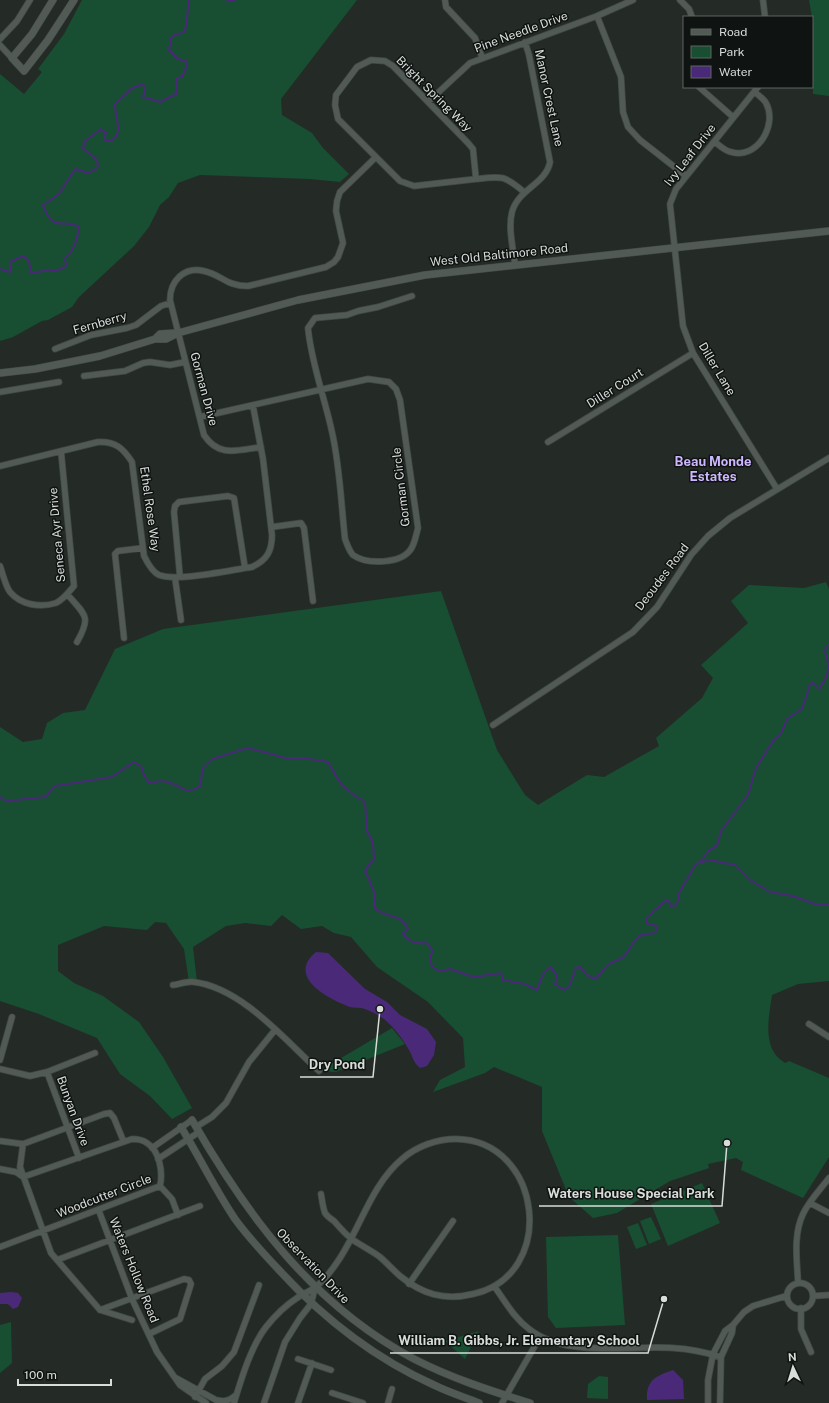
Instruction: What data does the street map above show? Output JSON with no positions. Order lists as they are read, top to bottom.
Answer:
{
  "streets": {
    "street": [
      "Pine Needle Drive",
      "Bright Spring Way",
      "Manor Crest Lane",
      "Ivy Leaf Drive",
      "West Old Baltimore Road",
      "Fernberry",
      "Diller Lane",
      "Diller Court",
      "Gorman Drive",
      "Gorman Circle",
      "Ethel Rose Way",
      "Seneca Ayr Drive",
      "Deoudes Road",
      "Bunyan Drive",
      "Woodcutter Circle",
      "Observation Drive",
      "Waters Hollow Road"
    ]
  },
  "crossings": [
    ["Pine Needle Drive", "Bright Spring Way"],
    ["Pine Needle Drive", "Manor Crest Lane"],
    ["Bright Spring Way", "Manor Crest Lane"],
    ["Manor Crest Lane", "West Old Baltimore Road"],
    ["Ivy Leaf Drive", "West Old Baltimore Road"],
    ["Ivy Leaf Drive", "Diller Lane"],
    ["West Old Baltimore Road", "Diller Lane"],
    ["West Old Baltimore Road", "Gorman Drive"],
    ["Fernberry", "Gorman Drive"],
    ["Diller Lane", "Diller Court"],
    ["Diller Lane", "Deoudes Road"],
    ["Gorman Drive", "Gorman Circle"],
    ["Gorman Drive", "Ethel Rose Way"],
    ["Gorman Circle", "Ethel Rose Way"],
    ["Ethel Rose Way", "Seneca Ayr Drive"],
    ["Woodcutter Circle", "Waters Hollow Road"]
  ],
  "districts": ["Beau Monde Estates"],
  "places": ["Dry Pond", "Waters House Special Park", "William B. Gibbs, Jr. Elementary School"],
  "legend": ["Road", "Park", "Water"],
  "scale_bar": "100 m",
  "north": "top"
}
